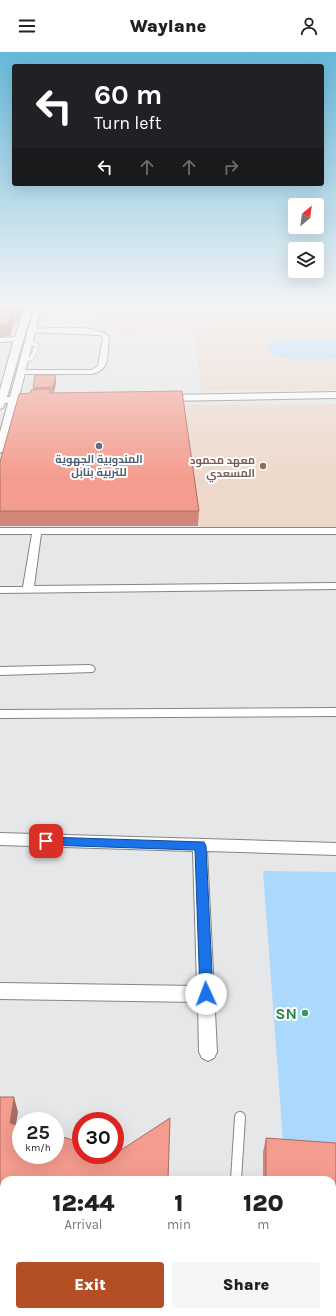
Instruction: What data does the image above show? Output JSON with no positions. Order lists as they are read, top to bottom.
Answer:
{
  "places": ["المندوبية الجهوية للتربية بنابل", "معهد محمود المسعدي", "SN"],
  "north": "top right",
  "page": {
    "header": "Waylane",
    "turn": ["60 m", "Turn left"],
    "speed": "25 km/h",
    "limit": "30",
    "eta": [
      "12:44",
      "Arrival",
      "1",
      "min",
      "120",
      "m"
    ],
    "buttons": ["Exit", "Share"]
  }
}
